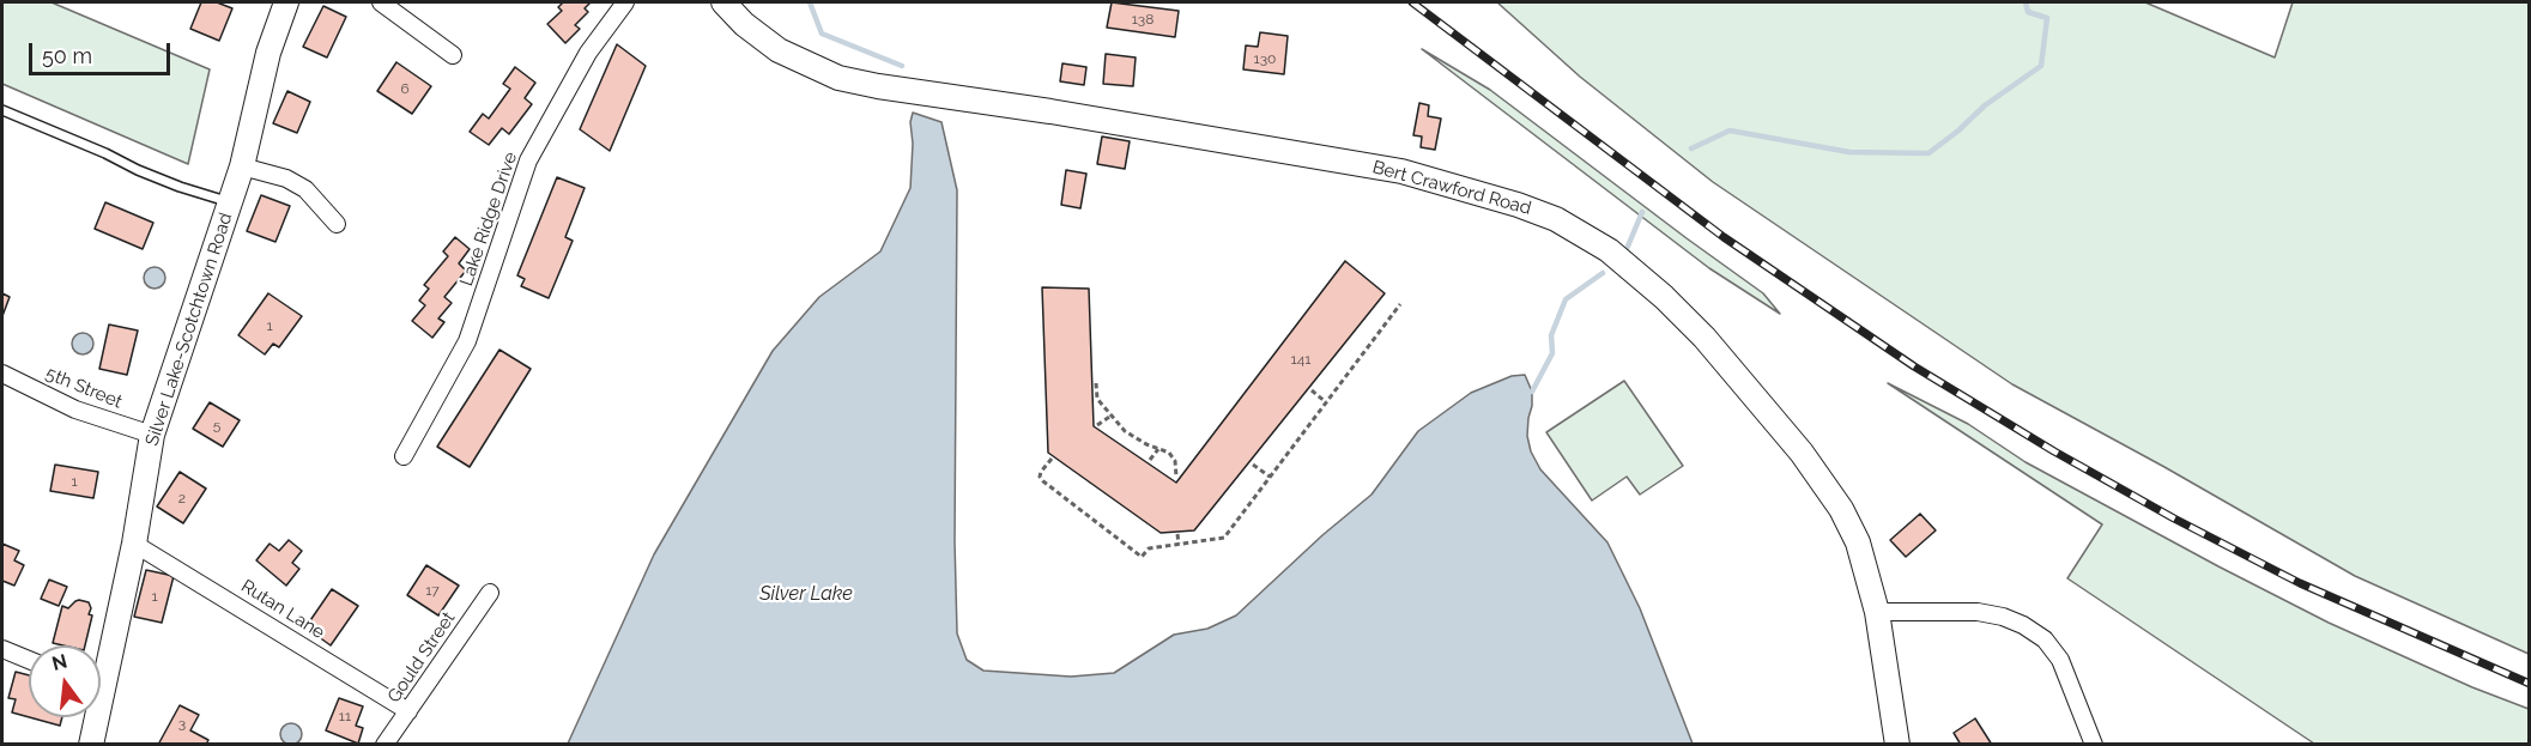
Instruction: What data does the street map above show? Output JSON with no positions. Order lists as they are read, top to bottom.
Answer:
{
  "streets": {
    "street": [
      "Bert Crawford Road",
      "Lake Ridge Drive",
      "Silver Lake-Scotchtown Road",
      "5th Street",
      "Rutan Lane",
      "Gould Street"
    ]
  },
  "crossings": [
    ["Silver Lake-Scotchtown Road", "5th Street"],
    ["Silver Lake-Scotchtown Road", "Rutan Lane"],
    ["Rutan Lane", "Gould Street"]
  ],
  "water": ["Silver Lake"],
  "house_numbers": [
    "138",
    "130",
    "6",
    "1",
    "141",
    "5",
    "1",
    "2",
    "17",
    "1",
    "11",
    "3"
  ],
  "scale_bar": "50 m",
  "north": "top"
}
